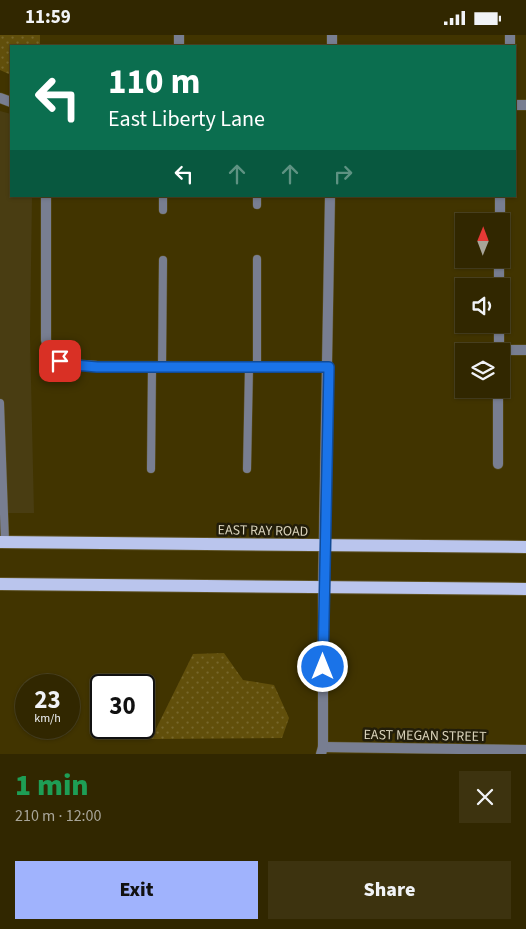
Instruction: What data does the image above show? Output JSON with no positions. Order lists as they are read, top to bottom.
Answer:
{
  "streets": {
    "main road": ["EAST RAY ROAD"],
    "street": ["EAST MEGAN STREET"]
  },
  "north": "top",
  "page": {
    "status": "11:59",
    "turn": ["110 m", "East Liberty Lane"],
    "speed": "23 km/h",
    "limit": "30",
    "heading": ["1 min", "210 m · 12:00"],
    "buttons": ["Exit", "Share"]
  }
}
